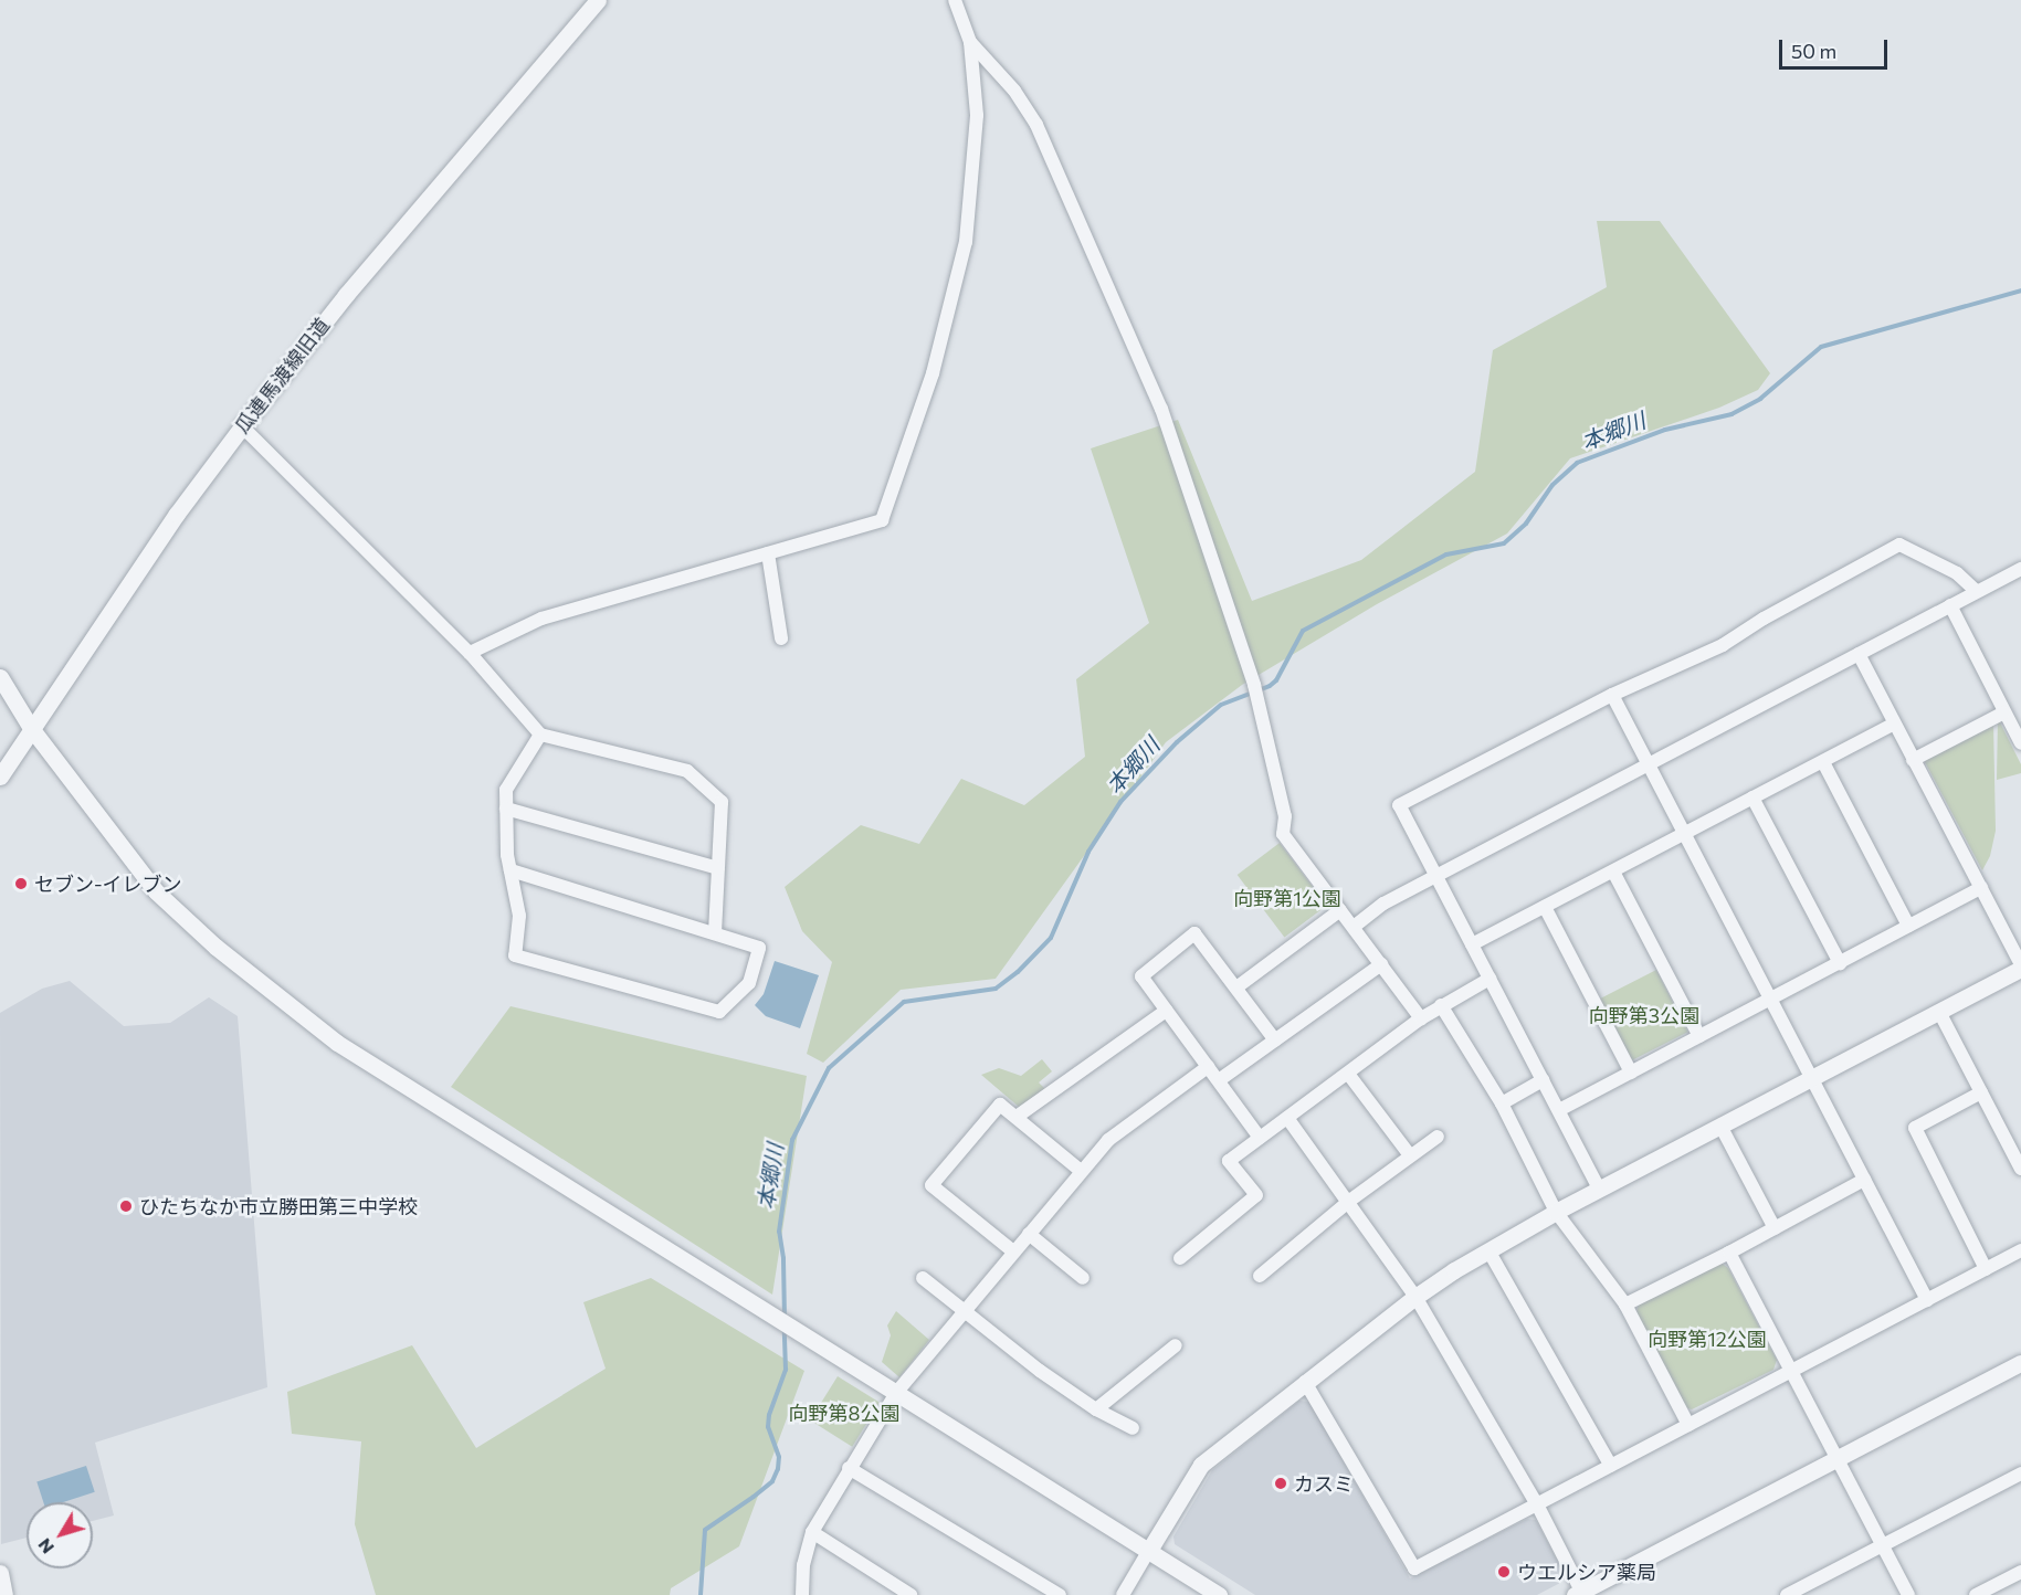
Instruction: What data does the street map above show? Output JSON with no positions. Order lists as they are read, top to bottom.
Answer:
{
  "streets": {
    "street": ["瓜連馬渡線旧道"]
  },
  "water": ["本郷川"],
  "parks": [
    "向野第1公園",
    "向野第3公園",
    "向野第12公園",
    "向野第8公園"
  ],
  "places": [
    "セブン-イレブン",
    "ひたちなか市立勝田第三中学校",
    "カスミ",
    "ウエルシア薬局"
  ],
  "scale_bar": "50 m",
  "north": "bottom left"
}
